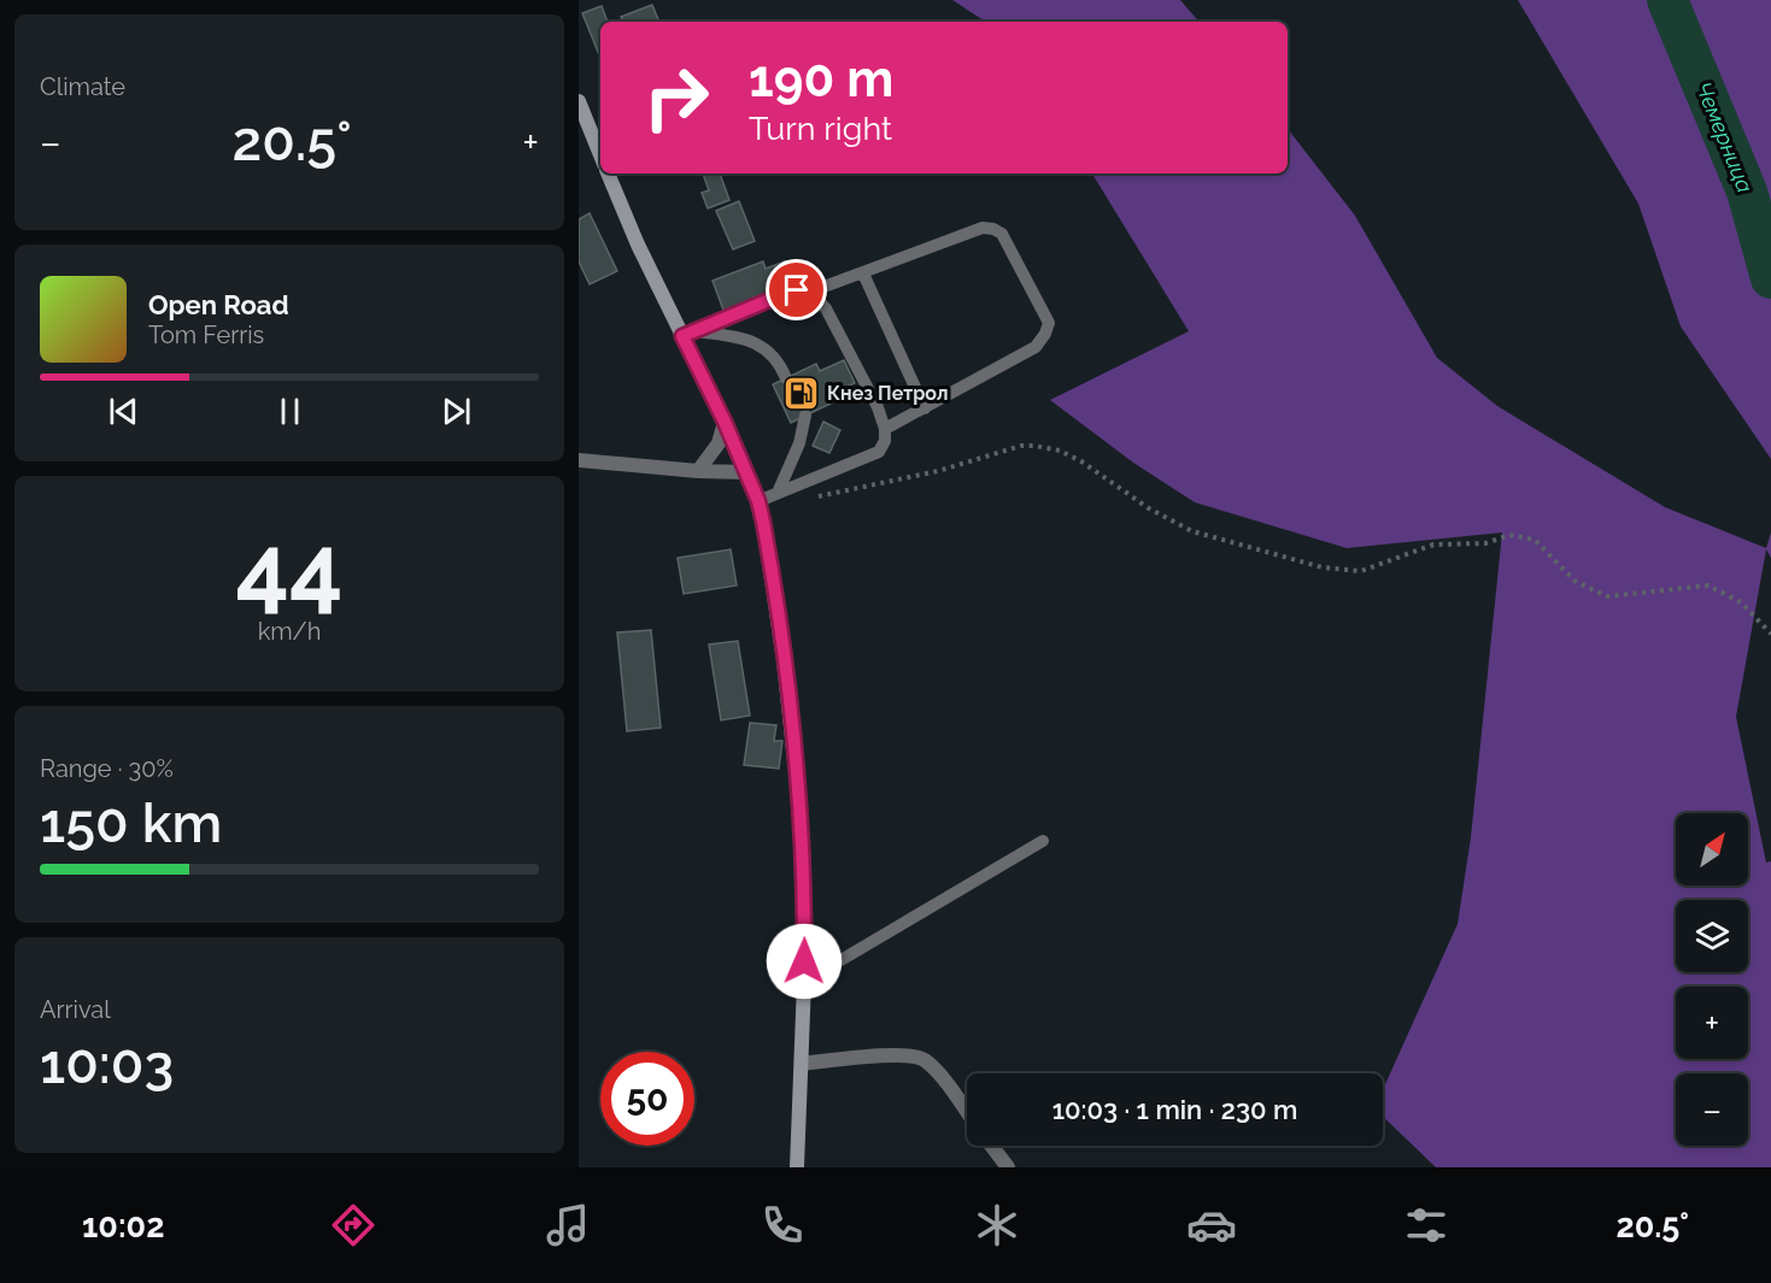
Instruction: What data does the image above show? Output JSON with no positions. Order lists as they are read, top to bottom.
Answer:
{
  "water": ["Чемерница"],
  "places": {
    "fuel station": ["Кнез Петрол"]
  },
  "north": "top right",
  "page": {
    "tile": [
      "Climate",
      ["44", "km/h"],
      ["Range · 30%", "150 km"],
      ["Arrival", "10:03"]
    ],
    "turn": ["190 m", "Turn right"],
    "heat": ["−", "20.5°", "+"],
    "song": ["Open Road", "Tom Ferris"],
    "map_buttons": ["+", "−"],
    "limit": "50",
    "trip": "10:03 · 1 min · 230 m",
    "tabs": ["10:02", "20.5°"]
  }
}
